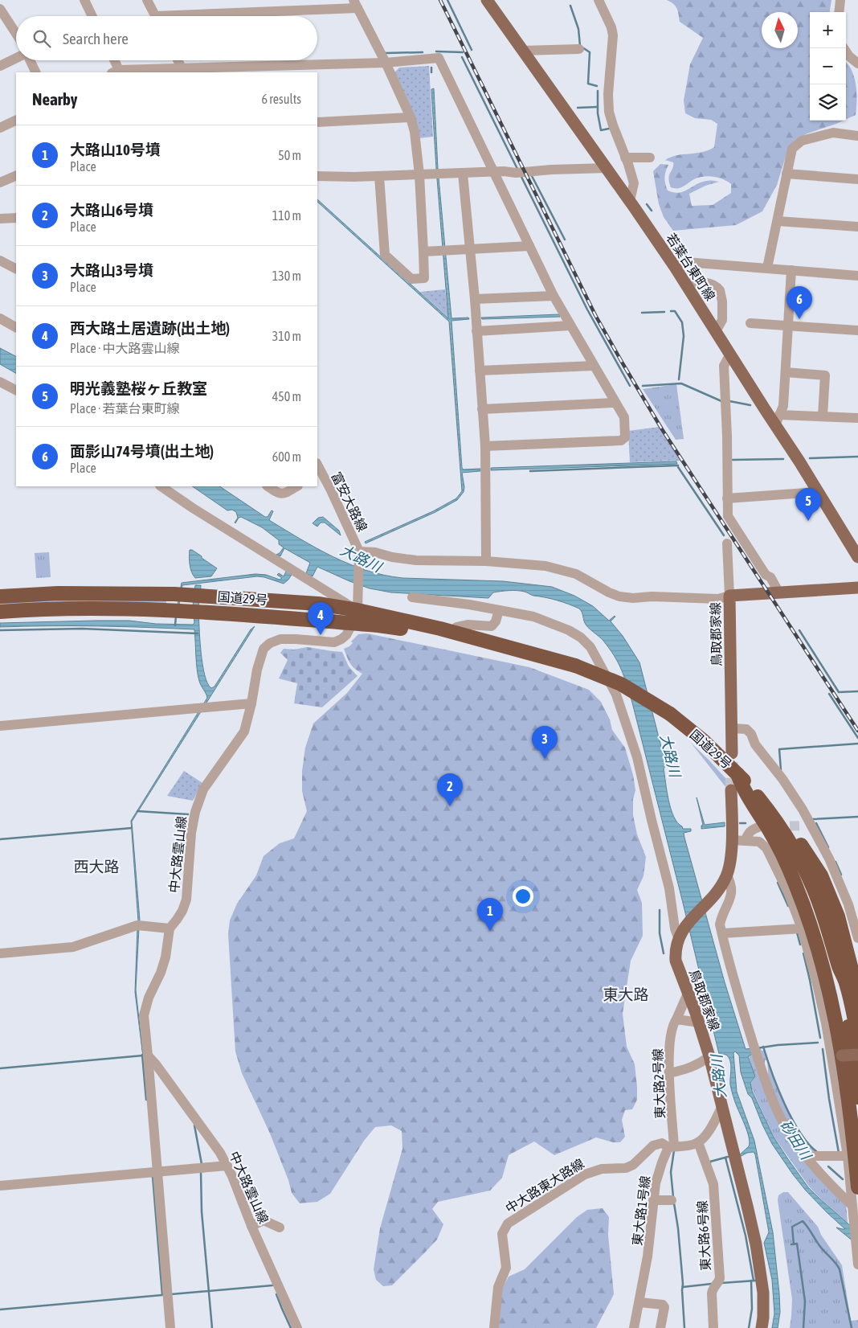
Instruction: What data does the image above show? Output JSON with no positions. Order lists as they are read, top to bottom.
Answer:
{
  "streets": {
    "highway": ["国道29号"],
    "main road": ["若葉台東町線", "鳥取郡家線"],
    "street": [
      "富安大路線",
      "中大路雲山線",
      "東大路2号線",
      "中大路東大路線",
      "東大路1号線",
      "東大路6号線"
    ]
  },
  "crossings": [
    ["国道29号", "中大路雲山線"],
    ["鳥取郡家線", "東大路2号線"],
    ["東大路2号線", "中大路東大路線"],
    ["東大路2号線", "東大路1号線"],
    ["中大路東大路線", "東大路1号線"]
  ],
  "districts": ["西大路", "東大路"],
  "water": ["大路川", "砂田川"],
  "north": "top",
  "page": {
    "map_buttons": ["+", "−"],
    "search": "Search here",
    "heading": ["Nearby", "6 results"],
    "list": [
      {
        "mark": "1",
        "name": "大路山10号墳",
        "note": "Place",
        "value": "50 m"
      },
      {
        "mark": "2",
        "name": "大路山6号墳",
        "note": "Place",
        "value": "110 m"
      },
      {
        "mark": "3",
        "name": "大路山3号墳",
        "note": "Place",
        "value": "130 m"
      },
      {
        "mark": "4",
        "name": "西大路土居遺跡(出土地)",
        "note": "Place · 中大路雲山線",
        "value": "310 m"
      },
      {
        "mark": "5",
        "name": "明光義塾桜ヶ丘教室",
        "note": "Place · 若葉台東町線",
        "value": "450 m"
      },
      {
        "mark": "6",
        "name": "面影山74号墳(出土地)",
        "note": "Place",
        "value": "600 m"
      }
    ],
    "pins": [
      "6",
      "5",
      "4",
      "3",
      "2",
      "1"
    ]
  }
}
